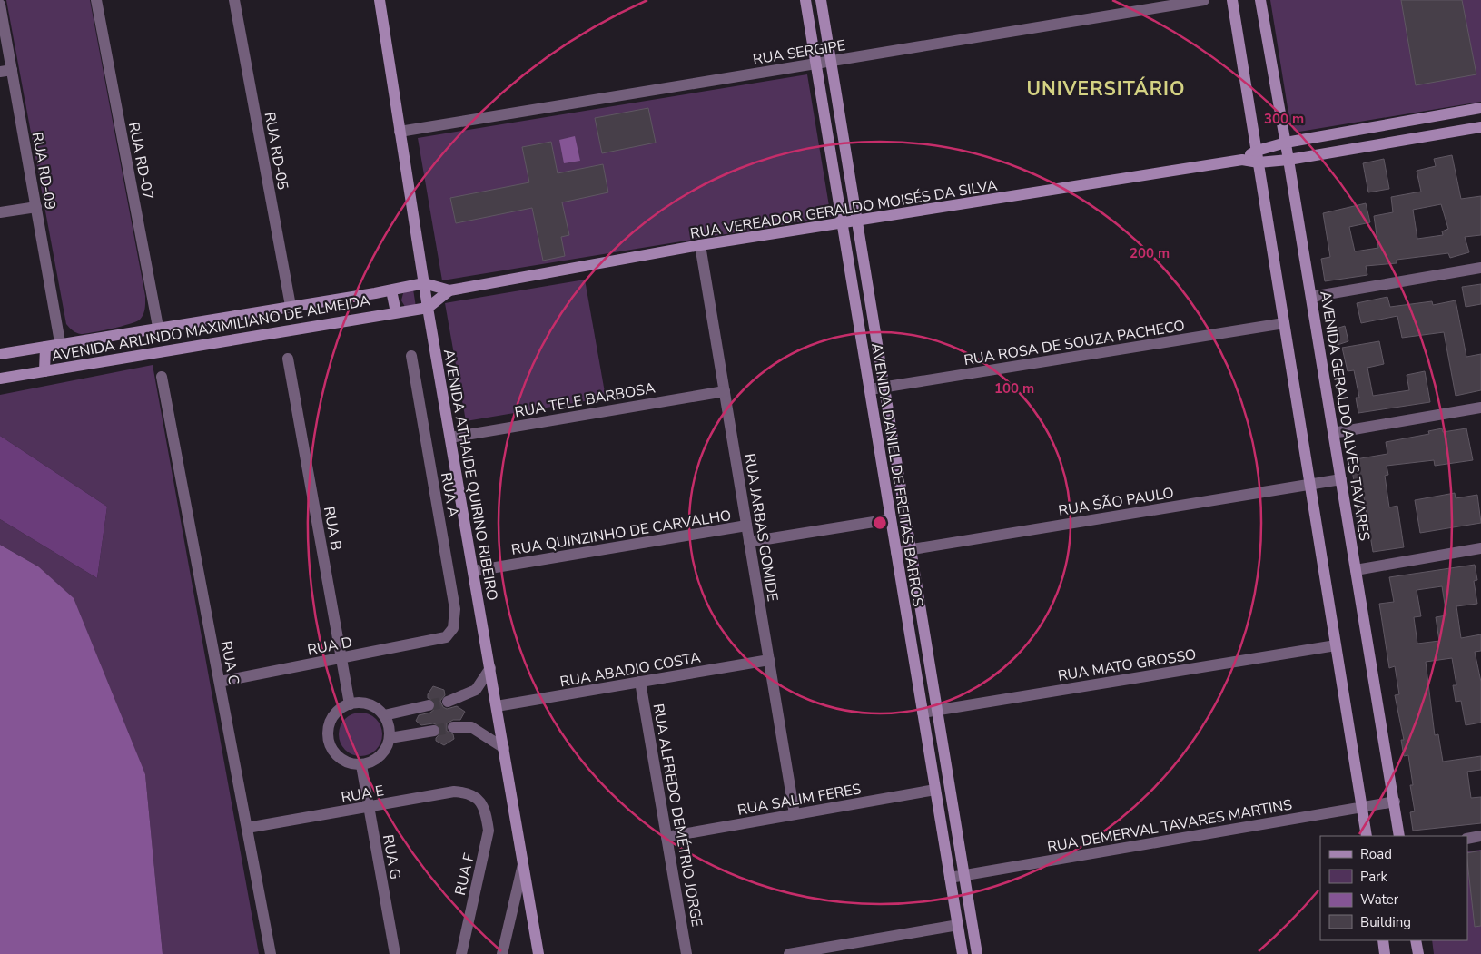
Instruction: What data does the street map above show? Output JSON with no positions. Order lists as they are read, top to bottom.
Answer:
{
  "streets": {
    "street": [
      "RUA SERGIPE",
      "RUA RD-05",
      "RUA RD-07",
      "RUA RD-09",
      "RUA VEREADOR GERALDO MOISÉS DA SILVA",
      "AVENIDA ARLINDO MAXIMILIANO DE ALMEIDA",
      "RUA ROSA DE SOUZA PACHECO",
      "RUA TELE BARBOSA",
      "AVENIDA GERALDO ALVES TAVARES",
      "AVENIDA ATHAIDE QUIRINO RIBEIRO",
      "AVENIDA DANIEL DE FREITAS BARROS",
      "RUA A",
      "RUA SÃO PAULO",
      "RUA JARBAS GOMIDE",
      "RUA B",
      "RUA QUINZINHO DE CARVALHO",
      "RUA D",
      "RUA C",
      "RUA MATO GROSSO",
      "RUA ABADIO COSTA",
      "RUA E",
      "RUA SALIM FERES",
      "RUA ALFREDO DEMÉTRIO JORGE",
      "RUA DEMERVAL TAVARES MARTINS",
      "RUA G",
      "RUA F"
    ]
  },
  "crossings": [
    ["RUA SERGIPE", "AVENIDA ATHAIDE QUIRINO RIBEIRO"],
    ["RUA SERGIPE", "AVENIDA DANIEL DE FREITAS BARROS"],
    ["RUA RD-05", "AVENIDA ARLINDO MAXIMILIANO DE ALMEIDA"],
    ["RUA RD-07", "AVENIDA ARLINDO MAXIMILIANO DE ALMEIDA"],
    ["RUA RD-09", "AVENIDA ARLINDO MAXIMILIANO DE ALMEIDA"],
    ["RUA VEREADOR GERALDO MOISÉS DA SILVA", "AVENIDA ARLINDO MAXIMILIANO DE ALMEIDA"],
    ["RUA VEREADOR GERALDO MOISÉS DA SILVA", "AVENIDA GERALDO ALVES TAVARES"],
    ["RUA VEREADOR GERALDO MOISÉS DA SILVA", "AVENIDA ATHAIDE QUIRINO RIBEIRO"],
    ["RUA VEREADOR GERALDO MOISÉS DA SILVA", "AVENIDA DANIEL DE FREITAS BARROS"],
    ["RUA VEREADOR GERALDO MOISÉS DA SILVA", "RUA JARBAS GOMIDE"],
    ["AVENIDA ARLINDO MAXIMILIANO DE ALMEIDA", "AVENIDA ATHAIDE QUIRINO RIBEIRO"],
    ["RUA ROSA DE SOUZA PACHECO", "AVENIDA DANIEL DE FREITAS BARROS"],
    ["RUA TELE BARBOSA", "AVENIDA ATHAIDE QUIRINO RIBEIRO"],
    ["RUA TELE BARBOSA", "RUA JARBAS GOMIDE"],
    ["AVENIDA GERALDO ALVES TAVARES", "RUA SÃO PAULO"],
    ["AVENIDA GERALDO ALVES TAVARES", "RUA DEMERVAL TAVARES MARTINS"],
    ["AVENIDA ATHAIDE QUIRINO RIBEIRO", "RUA QUINZINHO DE CARVALHO"],
    ["AVENIDA ATHAIDE QUIRINO RIBEIRO", "RUA ABADIO COSTA"],
    ["AVENIDA DANIEL DE FREITAS BARROS", "RUA SÃO PAULO"],
    ["AVENIDA DANIEL DE FREITAS BARROS", "RUA MATO GROSSO"],
    ["AVENIDA DANIEL DE FREITAS BARROS", "RUA SALIM FERES"],
    ["AVENIDA DANIEL DE FREITAS BARROS", "RUA DEMERVAL TAVARES MARTINS"],
    ["RUA A", "RUA D"],
    ["RUA JARBAS GOMIDE", "RUA QUINZINHO DE CARVALHO"],
    ["RUA JARBAS GOMIDE", "RUA ABADIO COSTA"],
    ["RUA JARBAS GOMIDE", "RUA SALIM FERES"],
    ["RUA B", "RUA D"],
    ["RUA B", "RUA G"],
    ["RUA D", "RUA C"],
    ["RUA C", "RUA E"],
    ["RUA ABADIO COSTA", "RUA ALFREDO DEMÉTRIO JORGE"],
    ["RUA E", "RUA G"],
    ["RUA E", "RUA F"],
    ["RUA SALIM FERES", "RUA ALFREDO DEMÉTRIO JORGE"]
  ],
  "districts": ["UNIVERSITÁRIO"],
  "legend": [
    "Road",
    "Park",
    "Water",
    "Building"
  ],
  "rings": ["300 m", "200 m", "100 m"]
}
